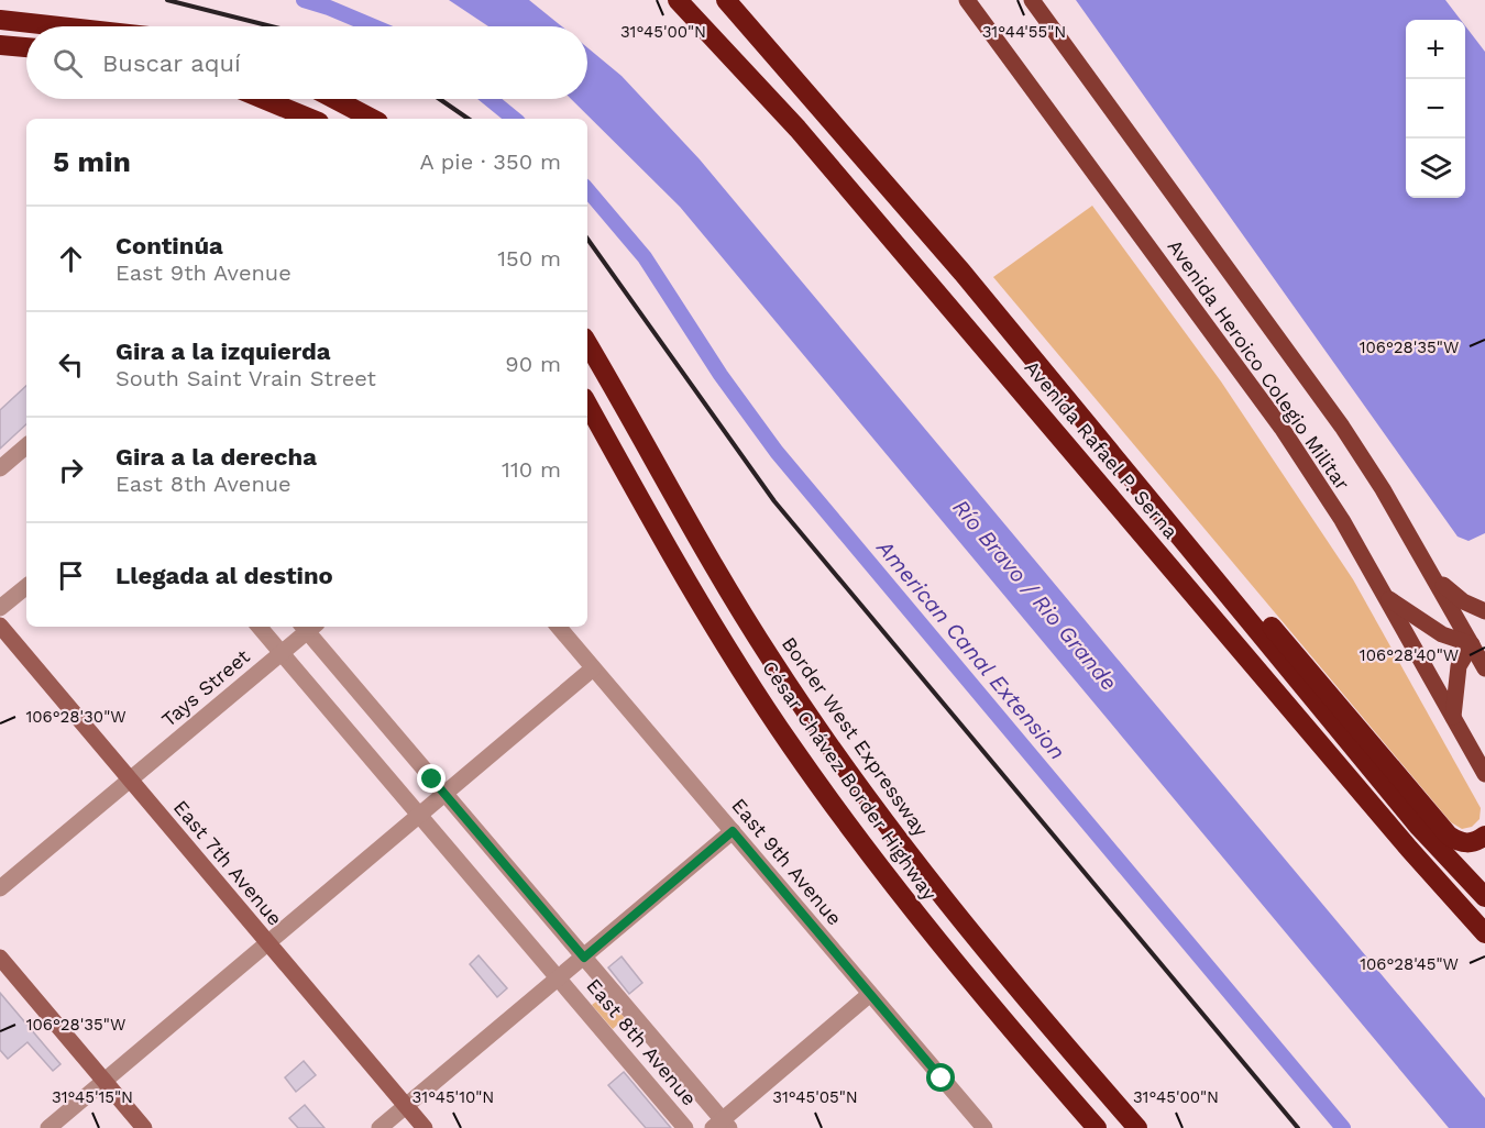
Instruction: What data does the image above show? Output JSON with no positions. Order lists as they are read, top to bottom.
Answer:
{
  "streets": {
    "highway": ["Avenida Rafael P. Serna", "Border West Expressway", "César Chávez Border Highway"],
    "main road": ["Avenida Heroico Colegio Militar"],
    "street": [
      "Tays Street",
      "East 9th Avenue",
      "East 7th Avenue",
      "East 8th Avenue"
    ]
  },
  "crossings": [
    ["Tays Street", "East 7th Avenue"],
    ["Tays Street", "East 8th Avenue"]
  ],
  "water": ["Río Bravo / Rio Grande", "American Canal Extension"],
  "page": {
    "map_buttons": ["+", "−"],
    "search": "Buscar aquí",
    "heading": ["5 min", "A pie · 350 m"],
    "list": [
      ["Continúa", "East 9th Avenue", "150 m"],
      ["Gira a la izquierda", "South Saint Vrain Street", "90 m"],
      ["Gira a la derecha", "East 8th Avenue", "110 m"],
      "Llegada al destino"
    ]
  },
  "coordinates": [
    "31°45'00\"N",
    "31°44'55\"N",
    "106°28'35\"W",
    "106°28'40\"W",
    "106°28'30\"W",
    "106°28'45\"W",
    "31°45'15\"N",
    "31°45'10\"N",
    "31°45'05\"N"
  ]
}
